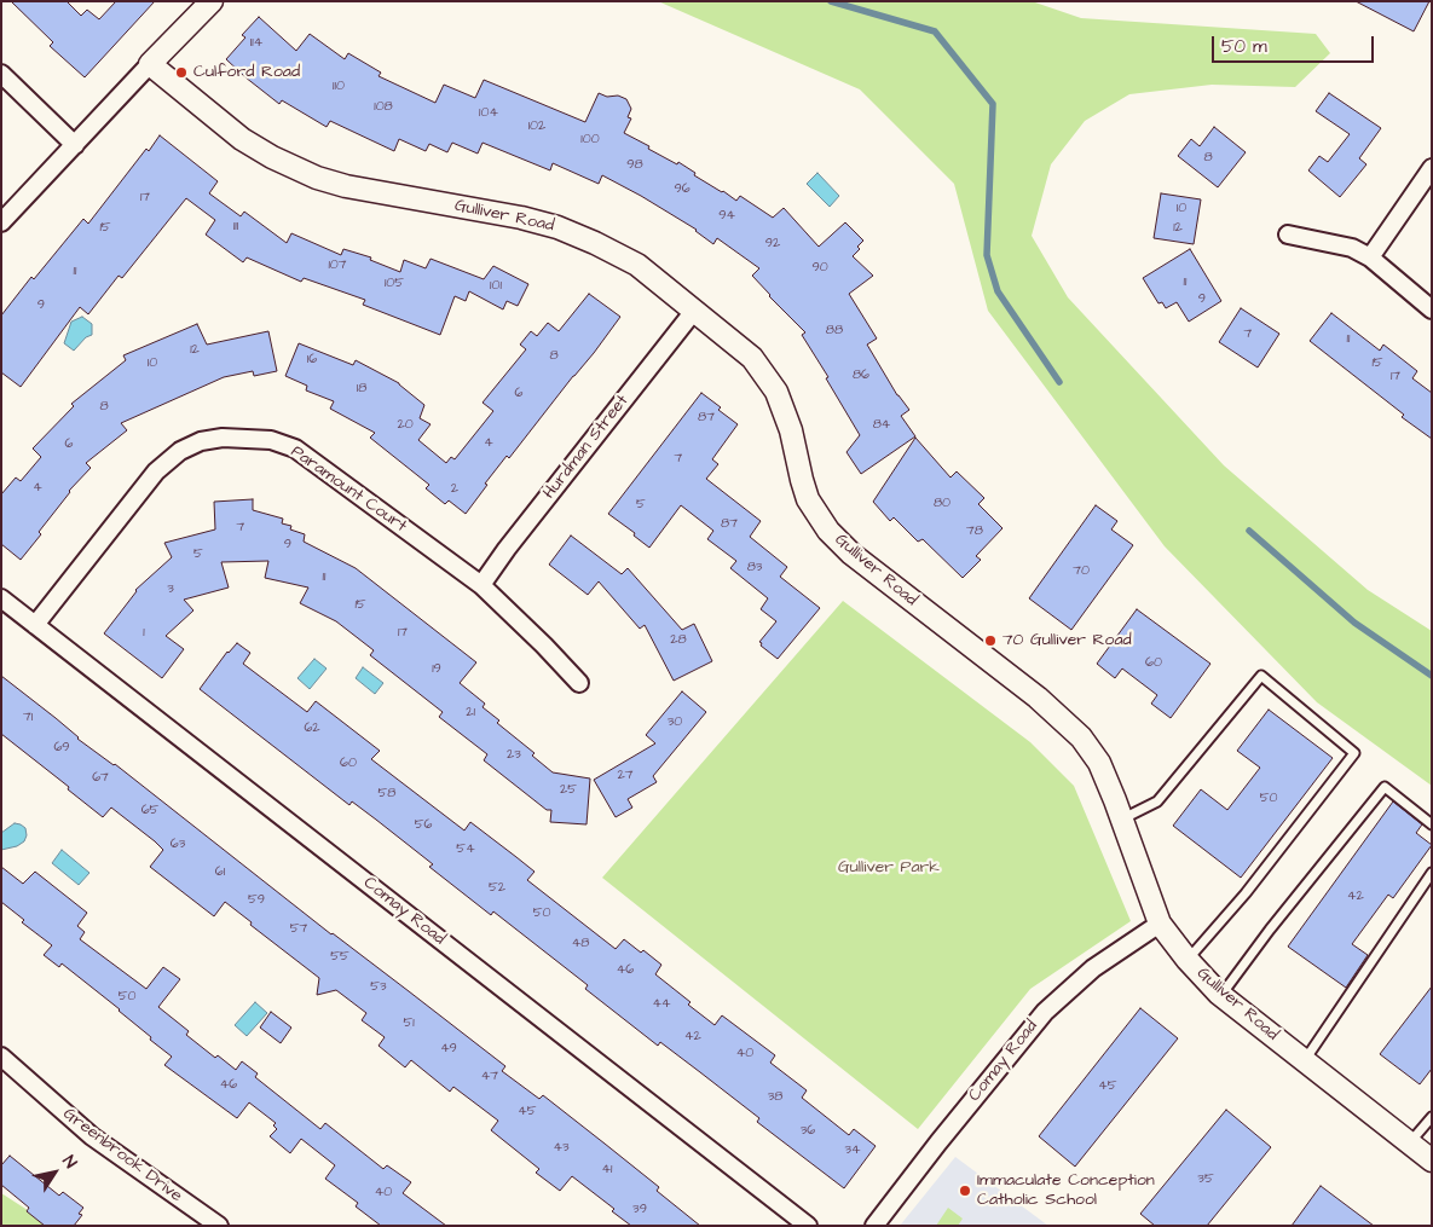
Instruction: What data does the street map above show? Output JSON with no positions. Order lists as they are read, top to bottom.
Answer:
{
  "streets": {
    "street": [
      "Gulliver Road",
      "Hurdman Street",
      "Paramount Court",
      "Comay Road",
      "Greenbrook Drive"
    ]
  },
  "crossings": [
    ["Gulliver Road", "Hurdman Street"],
    ["Gulliver Road", "Comay Road"],
    ["Hurdman Street", "Paramount Court"],
    ["Paramount Court", "Comay Road"]
  ],
  "parks": ["Gulliver Park"],
  "places": ["Culford Road", "70 Gulliver Road", "Immaculate Conception Catholic School"],
  "house_numbers": [
    "114",
    "110",
    "108",
    "104",
    "102",
    "100",
    "8",
    "98",
    "96",
    "17",
    "10",
    "94",
    "111",
    "15",
    "12",
    "92",
    "107",
    "90",
    "11",
    "11",
    "105",
    "101",
    "9",
    "9",
    "88",
    "7",
    "11",
    "12",
    "8",
    "16",
    "10",
    "15",
    "86",
    "17",
    "18",
    "6",
    "8",
    "87",
    "20",
    "84",
    "4",
    "6",
    "7",
    "4",
    "2",
    "80",
    "5",
    "87",
    "7",
    "78",
    "9",
    "5",
    "83",
    "70",
    "11",
    "3",
    "15",
    "1",
    "17",
    "28",
    "60",
    "19",
    "21",
    "71",
    "30",
    "62",
    "69",
    "23",
    "60",
    "27",
    "67",
    "25",
    "58",
    "50",
    "65",
    "56",
    "63",
    "54",
    "61",
    "52",
    "42",
    "59",
    "50",
    "57",
    "48",
    "55",
    "46",
    "53",
    "50",
    "44",
    "51",
    "42",
    "49",
    "40",
    "47",
    "46",
    "45",
    "38",
    "45",
    "36",
    "43",
    "34",
    "41",
    "35",
    "40",
    "39"
  ],
  "scale_bar": "50 m",
  "north": "top right"
}
